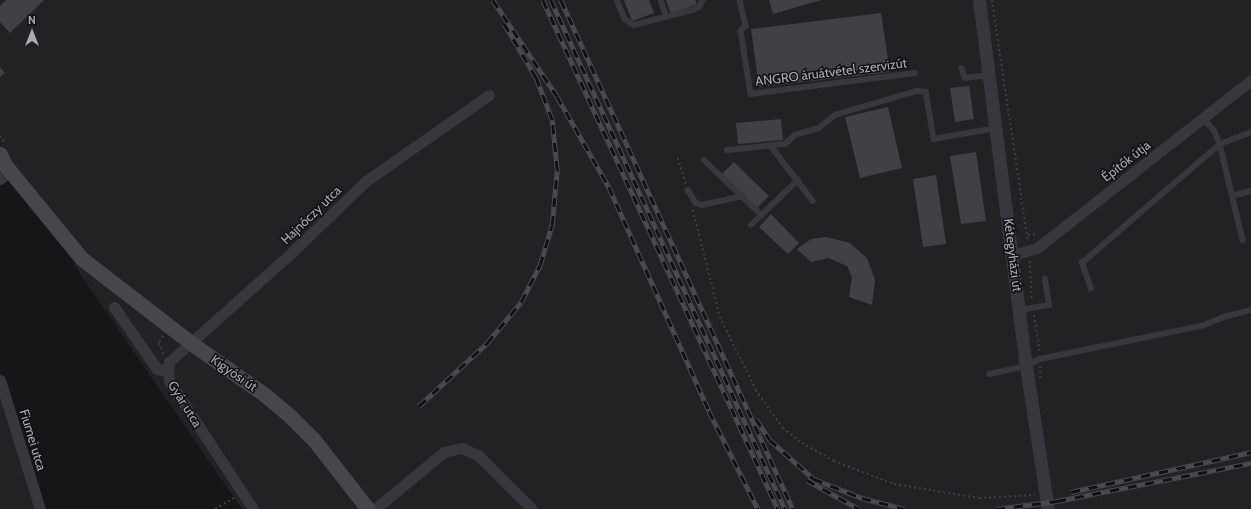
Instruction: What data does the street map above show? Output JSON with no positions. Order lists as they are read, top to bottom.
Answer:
{
  "streets": {
    "main road": ["Kígyósi út"],
    "street": [
      "Építők útja",
      "Hajnóczy utca",
      "Kétegyházi út",
      "Gyár utca",
      "Fiumei utca"
    ],
    "lane": ["ANGRO áruátvétel szervizút"]
  },
  "crossings": [
    ["Építők útja", "Kétegyházi út"],
    ["Hajnóczy utca", "Kígyósi út"],
    ["Hajnóczy utca", "Gyár utca"]
  ],
  "north": "top"
}
